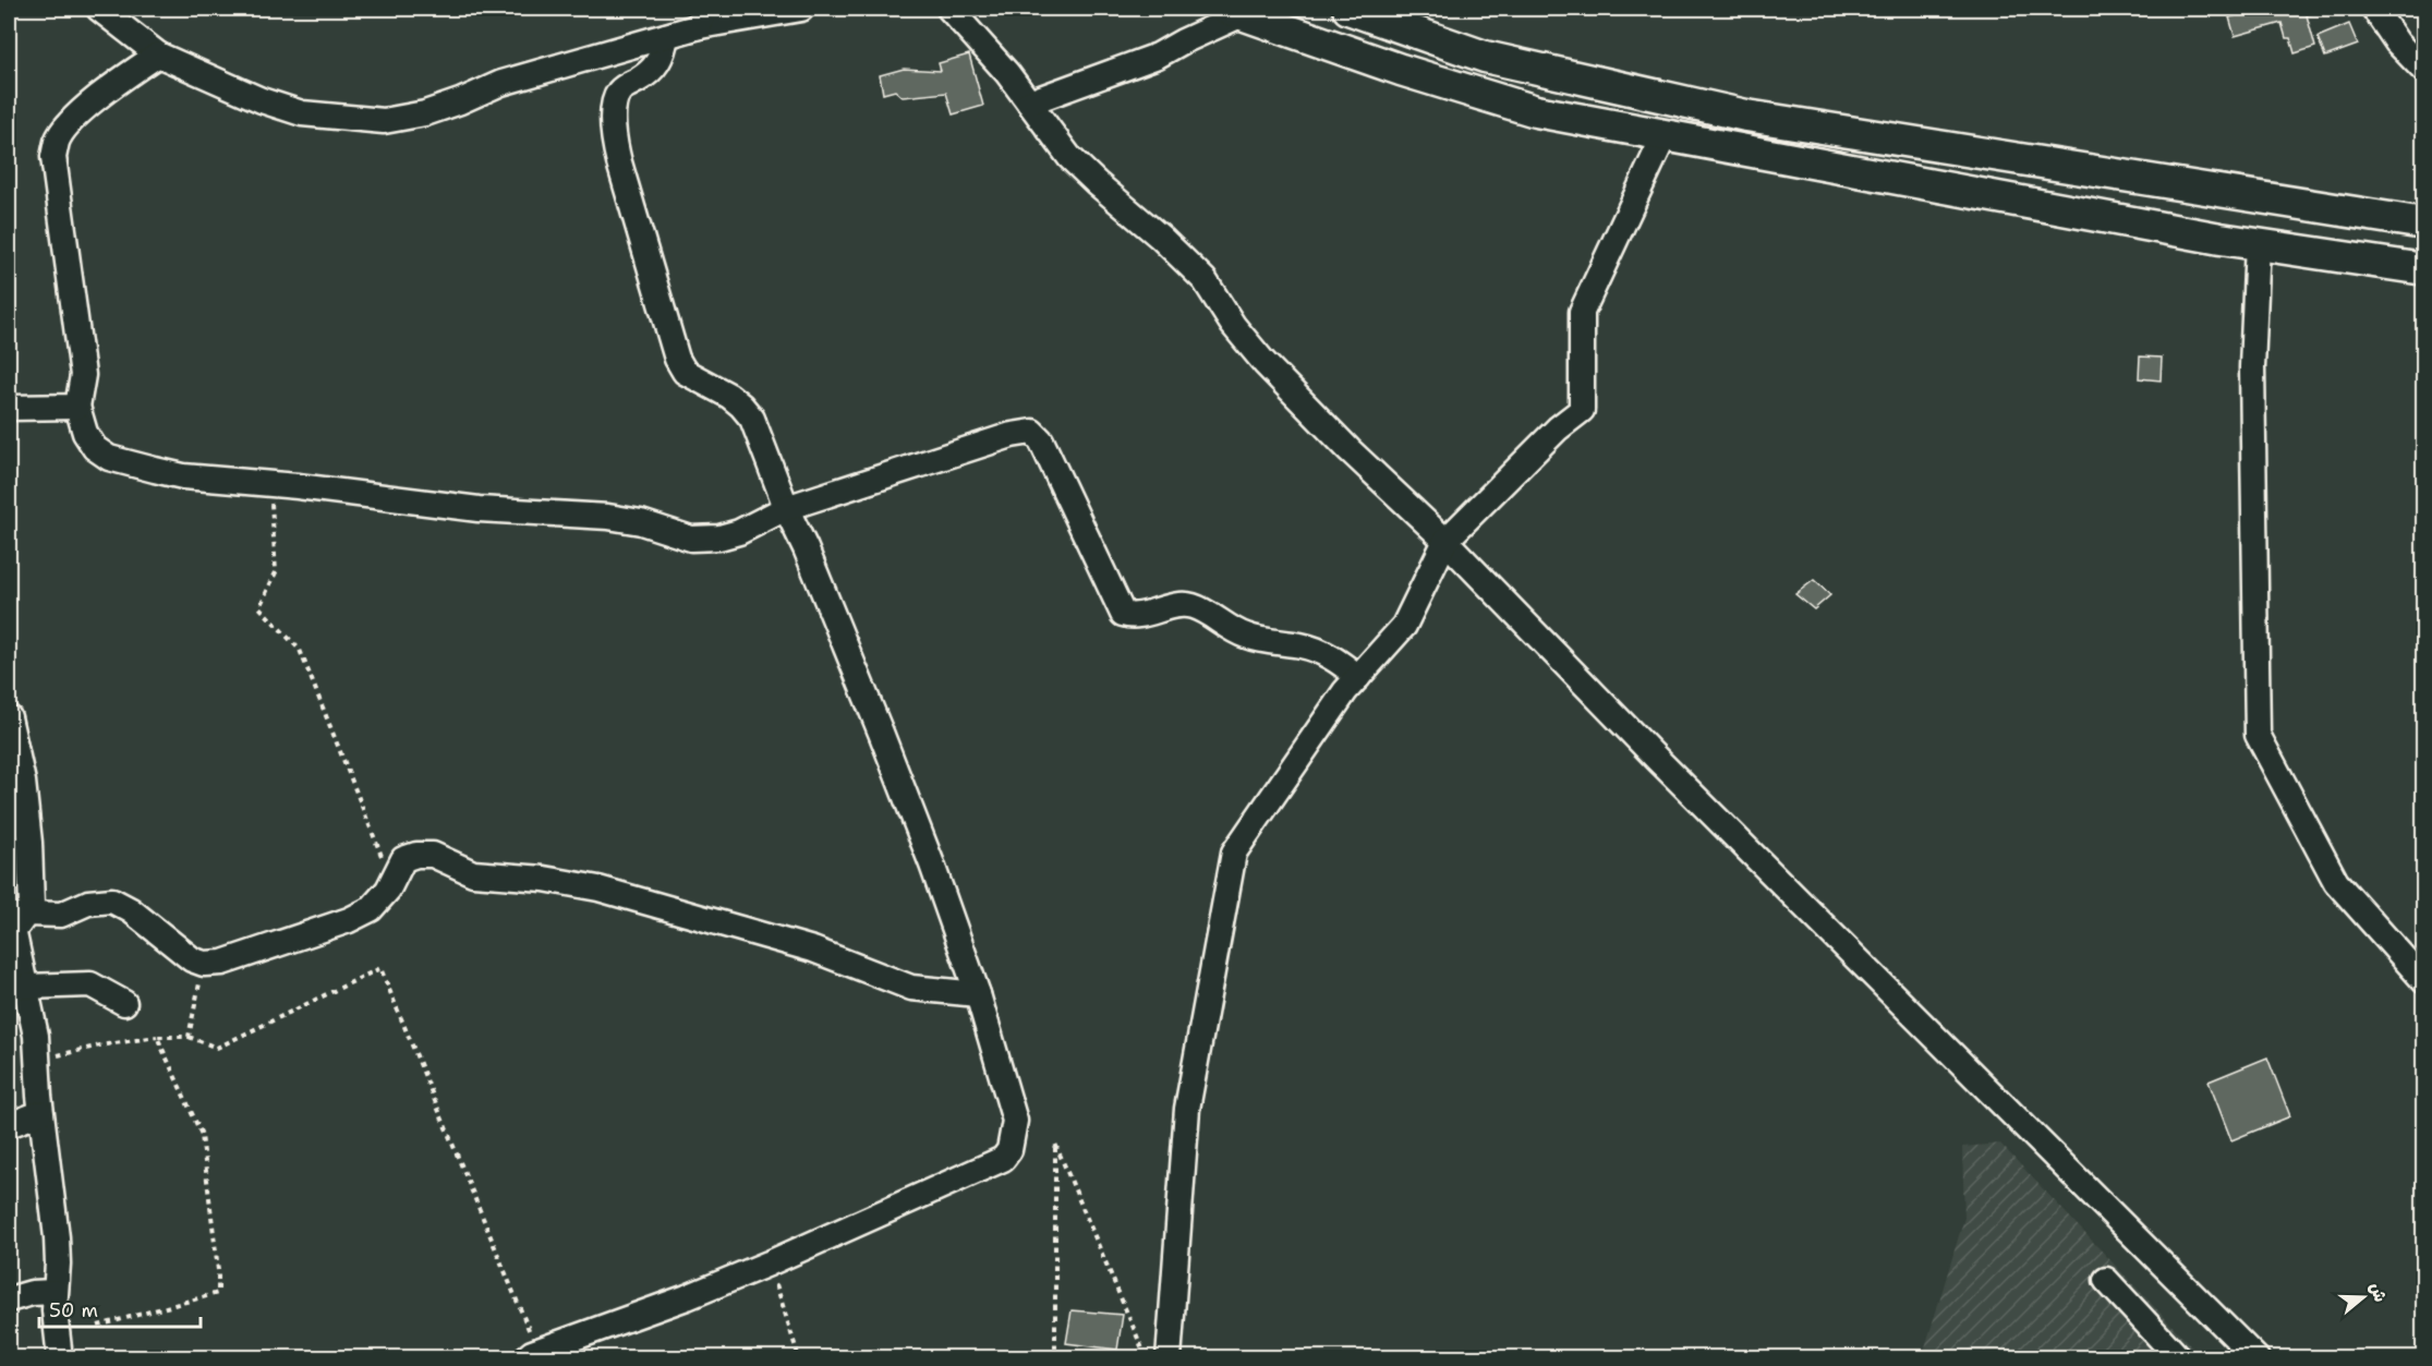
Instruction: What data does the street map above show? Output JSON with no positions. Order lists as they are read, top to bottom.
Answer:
{
  "scale_bar": "50 m",
  "north": "right"
}
